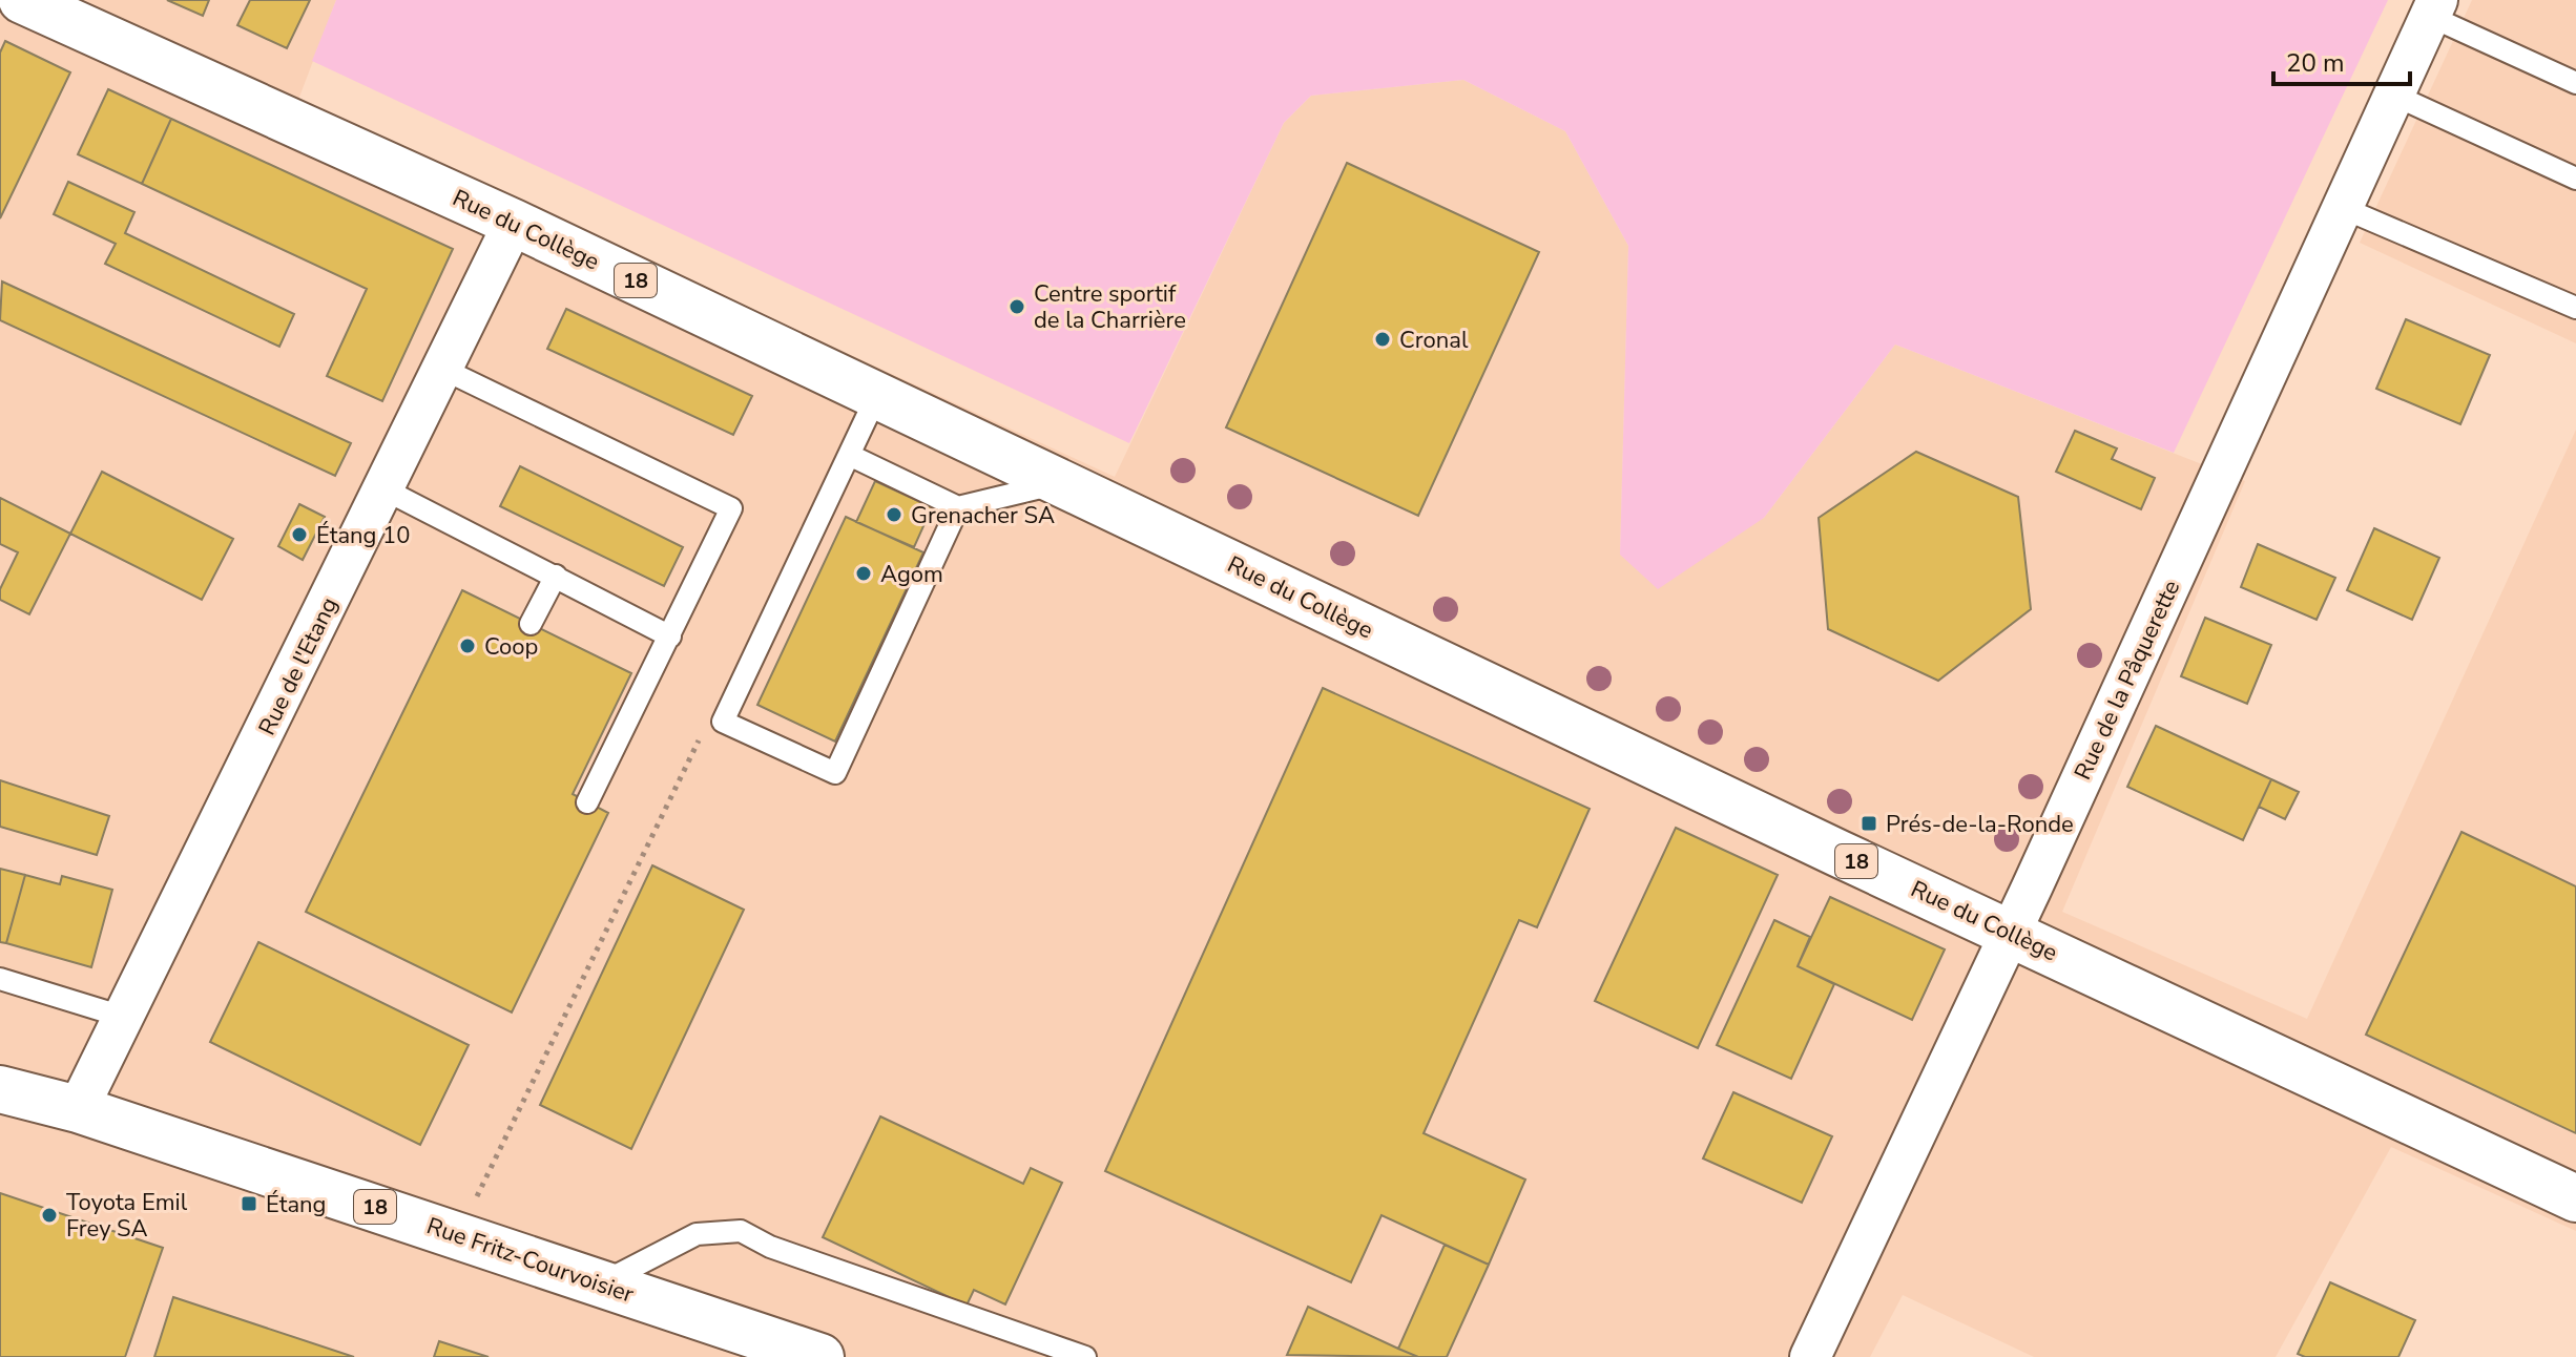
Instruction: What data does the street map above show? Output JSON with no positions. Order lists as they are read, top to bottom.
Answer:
{
  "streets": {
    "main road": ["Rue du Collège", "18", "Rue Fritz-Courvoisier"],
    "street": ["Rue de l'Etang", "Rue de la Pâquerette"]
  },
  "crossings": [
    ["Rue du Collège", "Rue de l'Etang"],
    ["Rue du Collège", "Rue de la Pâquerette"],
    ["Rue de l'Etang", "Rue Fritz-Courvoisier"]
  ],
  "places": {
    "other": [
      "Centre sportif de la Charrière",
      "Cronal",
      "Grenacher SA",
      "Étang 10",
      "Agom",
      "Coop",
      "Toyota Emil Frey SA"
    ],
    "transit": ["Prés-de-la-Ronde", "Étang"]
  },
  "scale_bar": "20 m"
}
